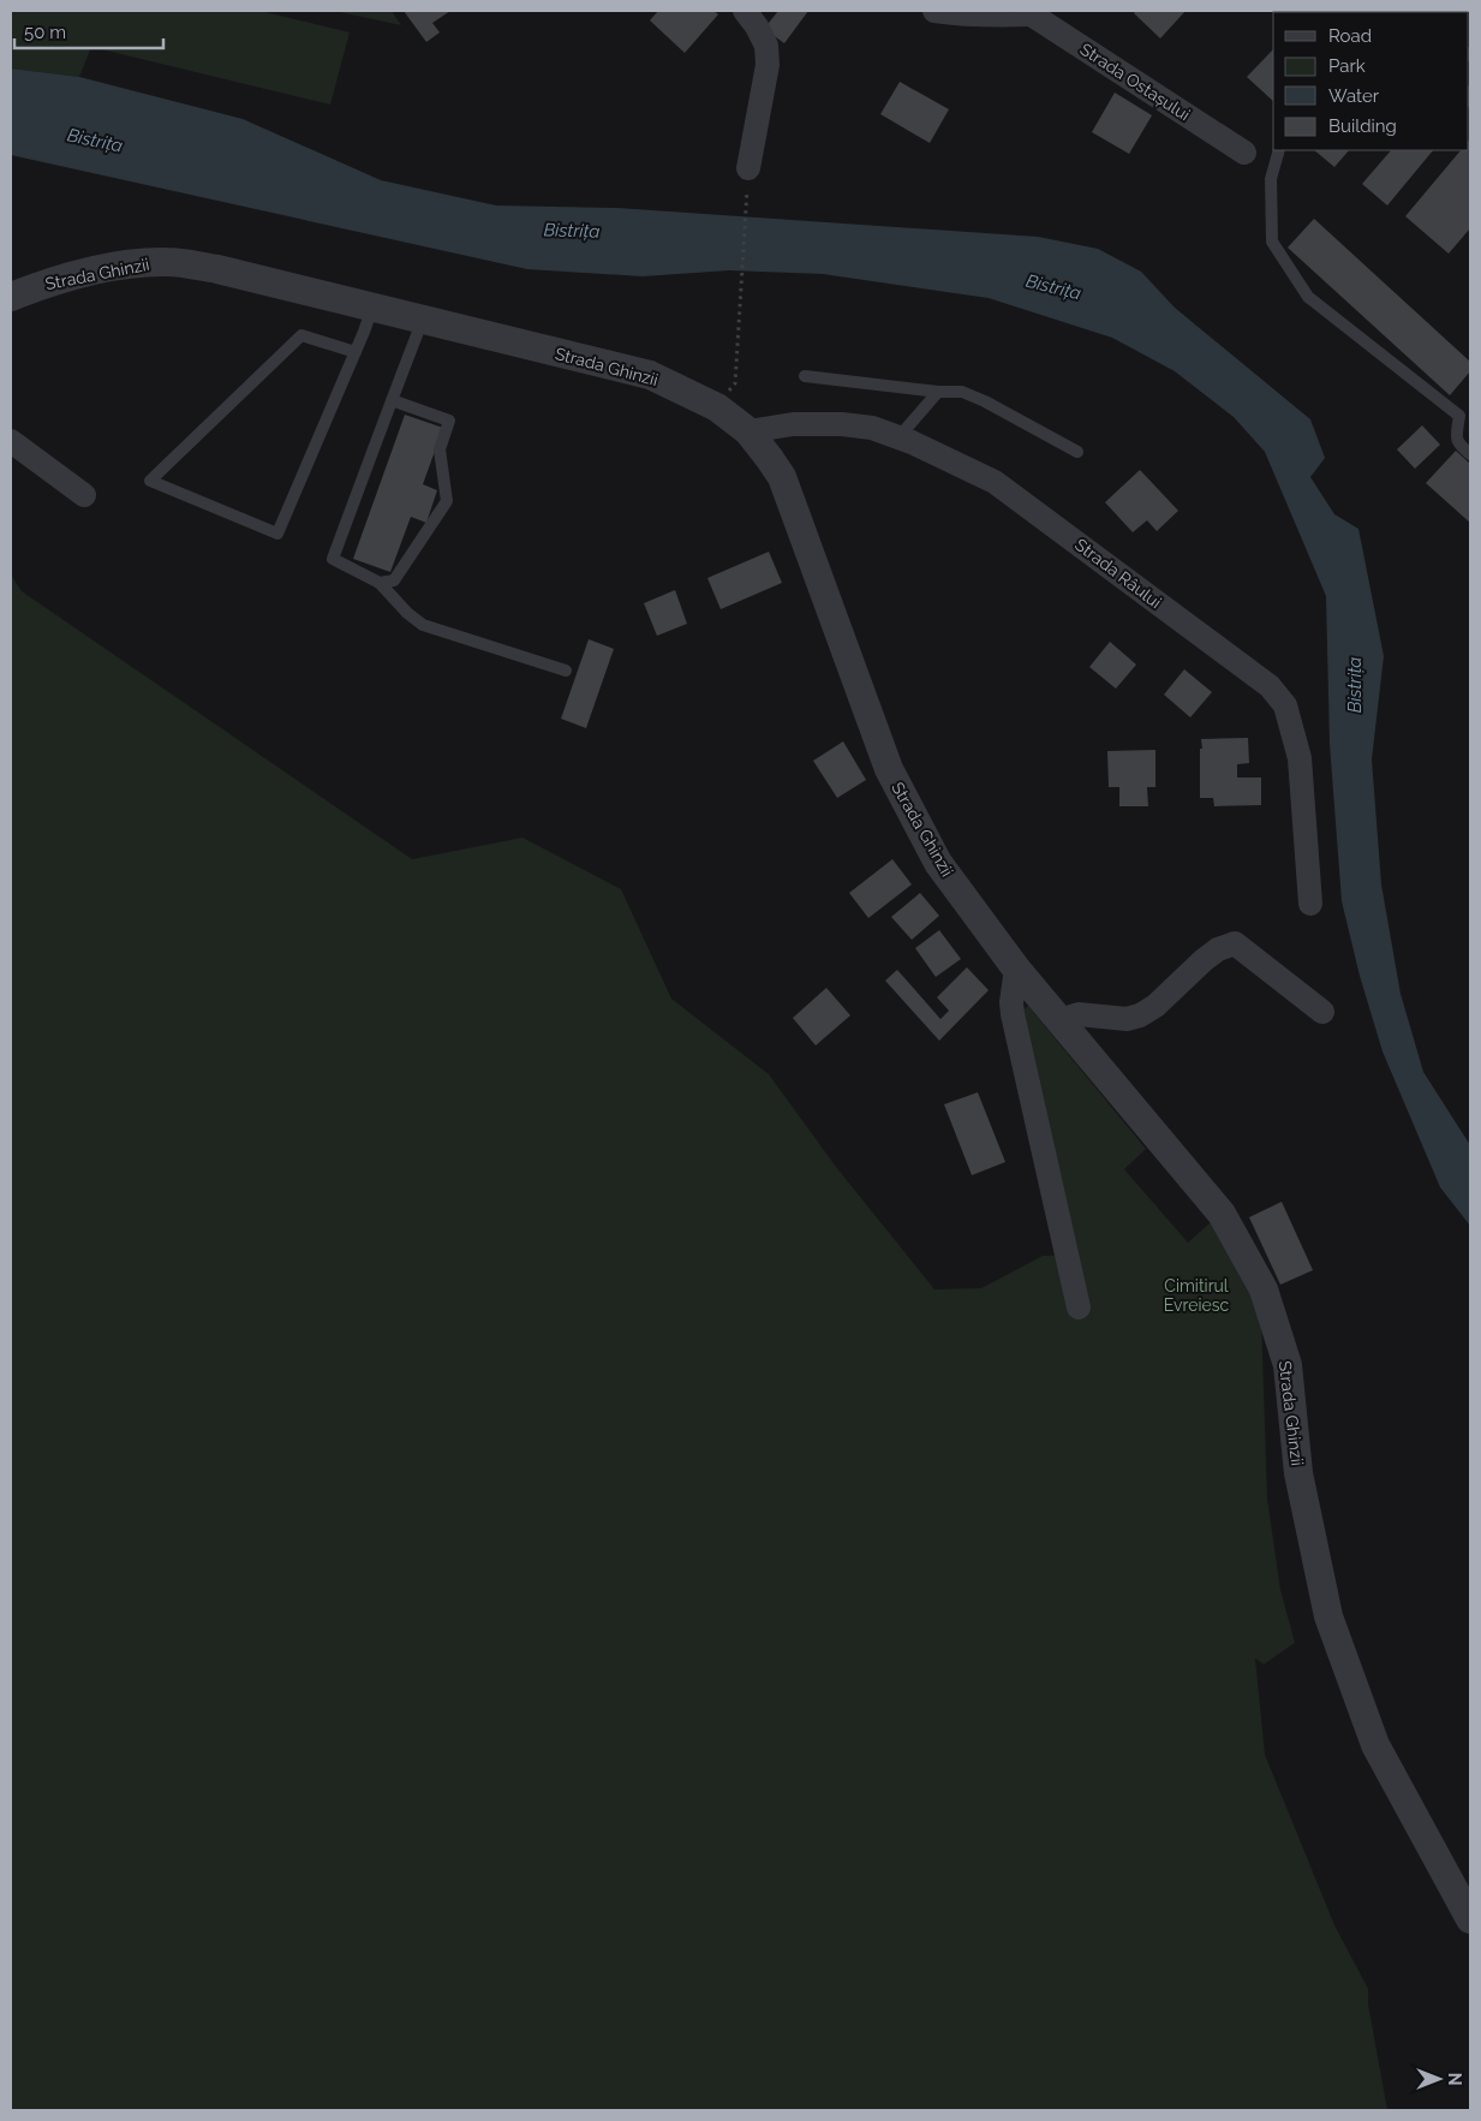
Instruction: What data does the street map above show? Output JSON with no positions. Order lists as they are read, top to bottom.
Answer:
{
  "streets": {
    "street": ["Strada Ostașului", "Strada Ghinzii", "Strada Râului"]
  },
  "crossings": [
    ["Strada Ghinzii", "Strada Râului"]
  ],
  "water": ["Bistrița"],
  "parks": ["Cimitirul Evreiesc"],
  "legend": [
    "Road",
    "Park",
    "Water",
    "Building"
  ],
  "scale_bar": "50 m",
  "north": "right"
}
